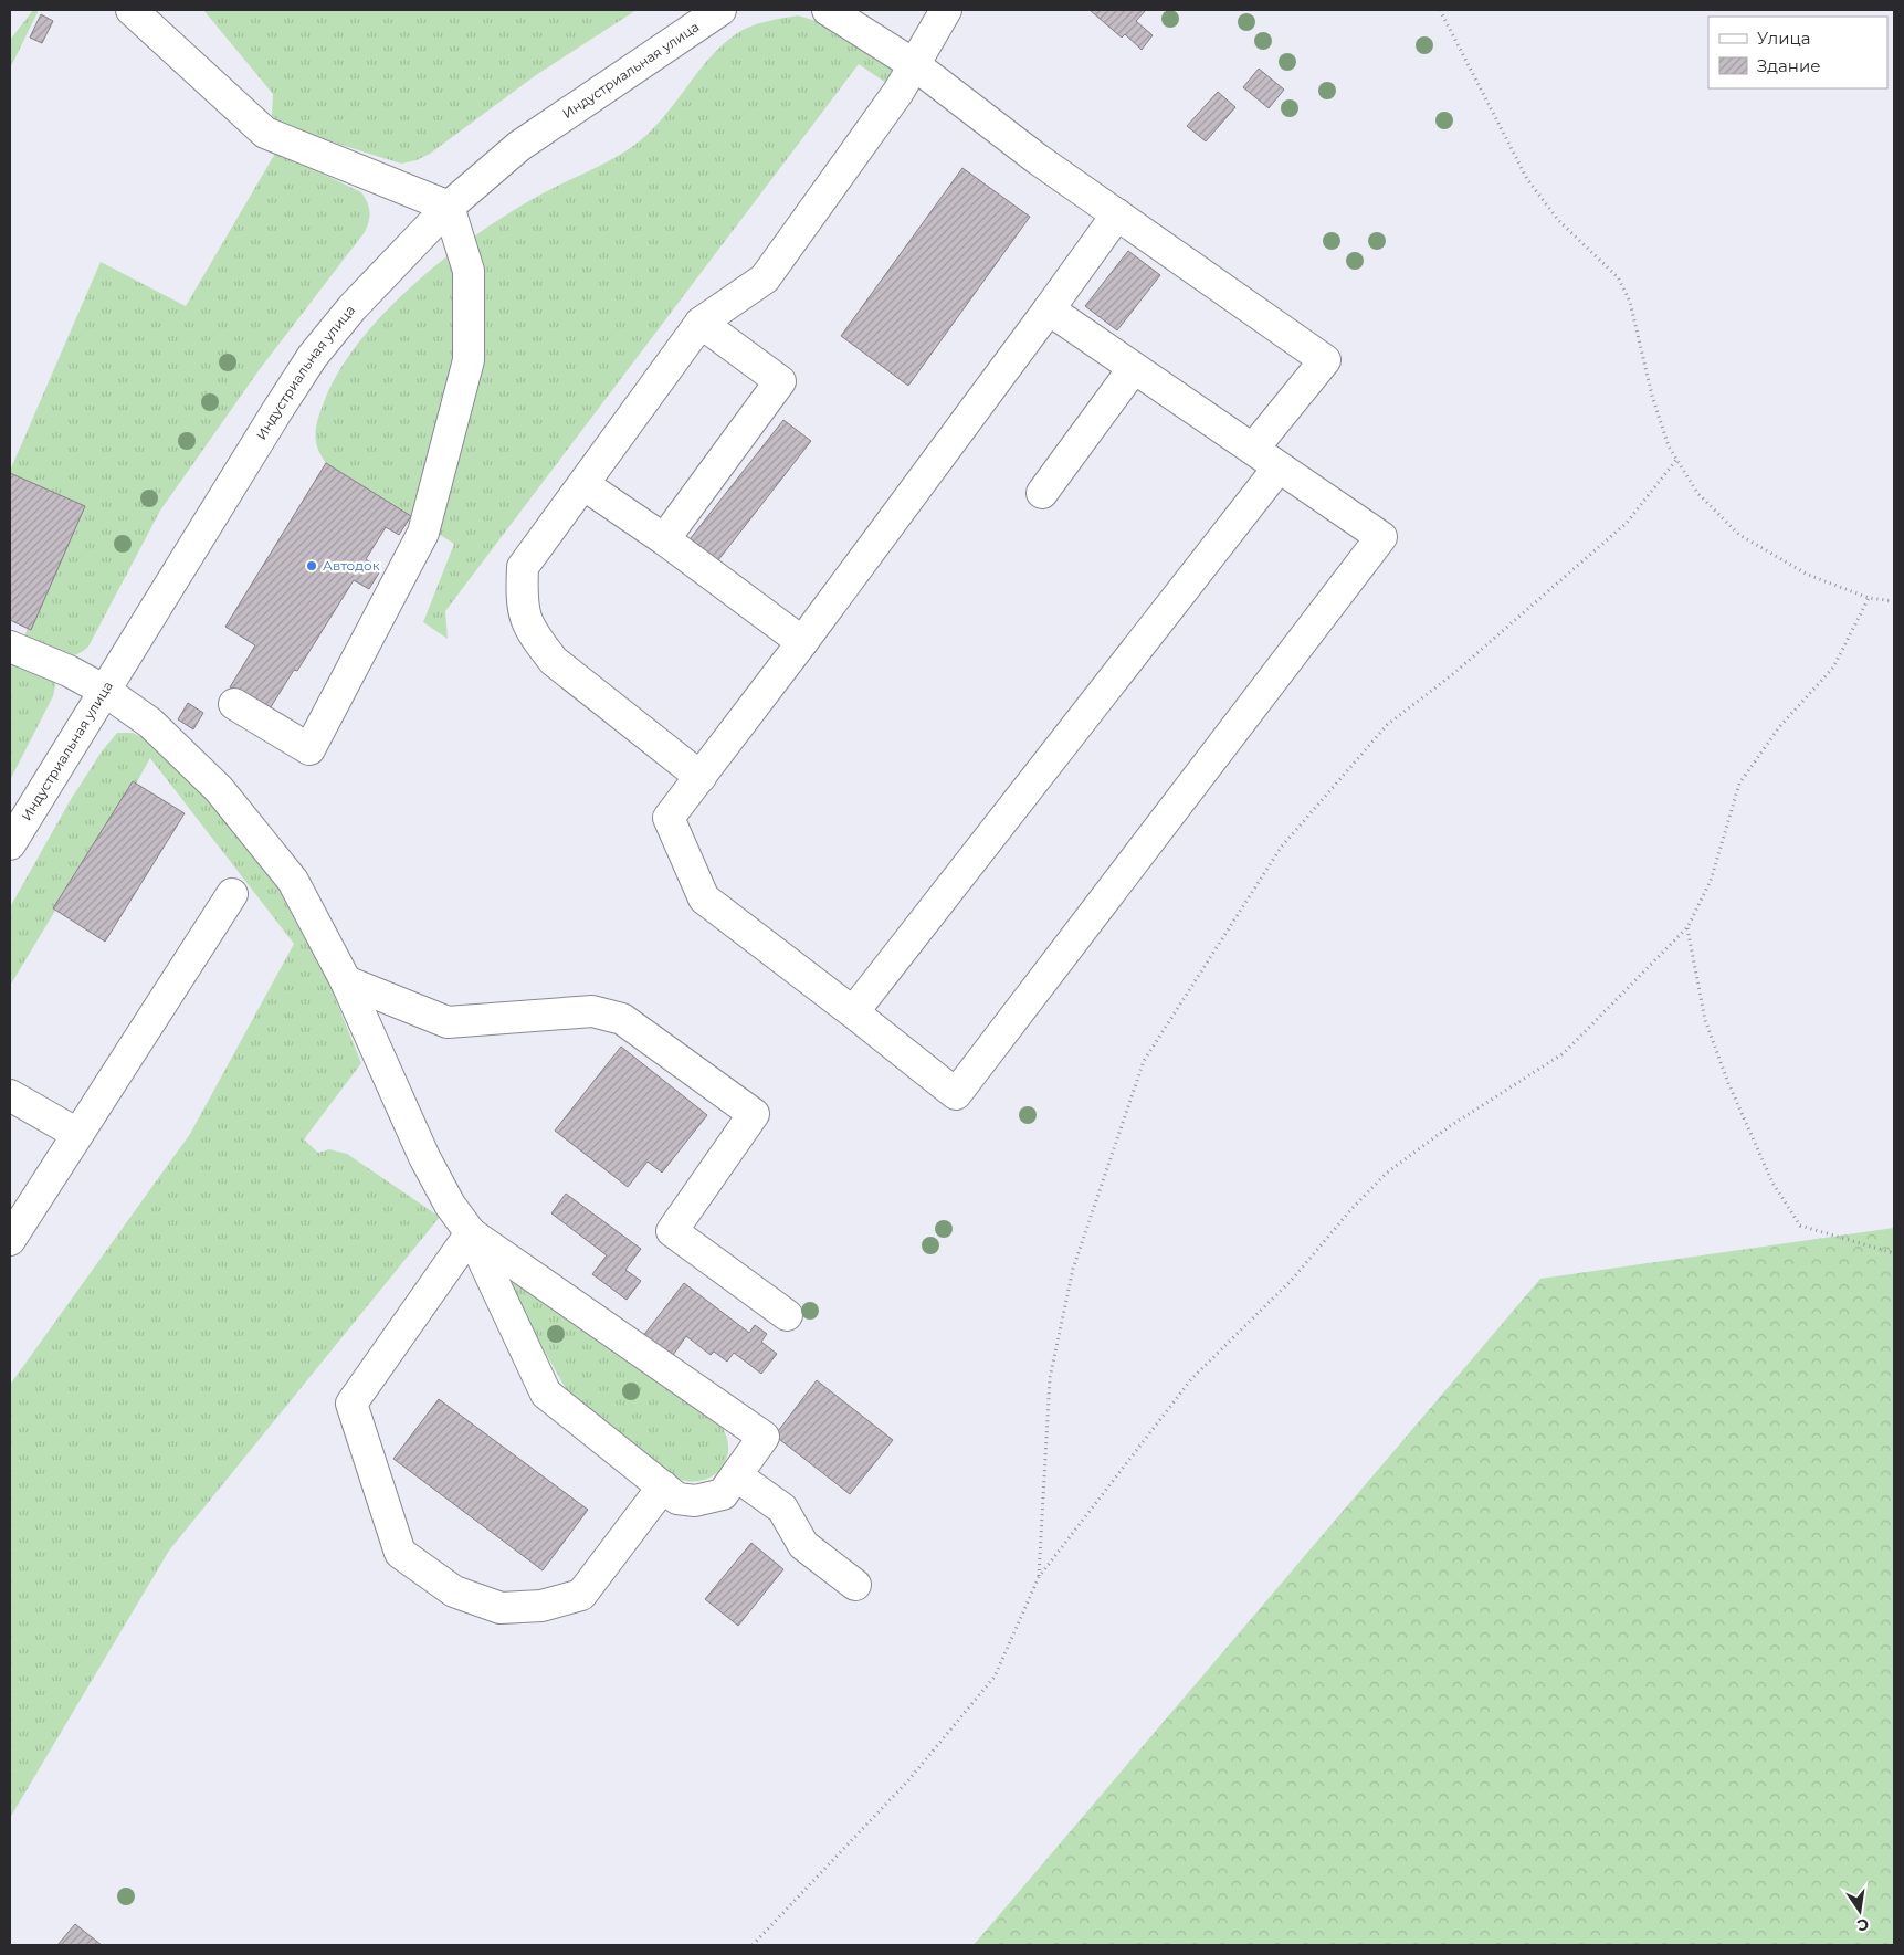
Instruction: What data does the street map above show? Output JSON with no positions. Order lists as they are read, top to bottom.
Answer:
{
  "streets": {
    "street": ["Индустриальная улица"]
  },
  "places": ["Автодок"],
  "legend": ["Улица", "Здание"],
  "north": "bottom"
}
